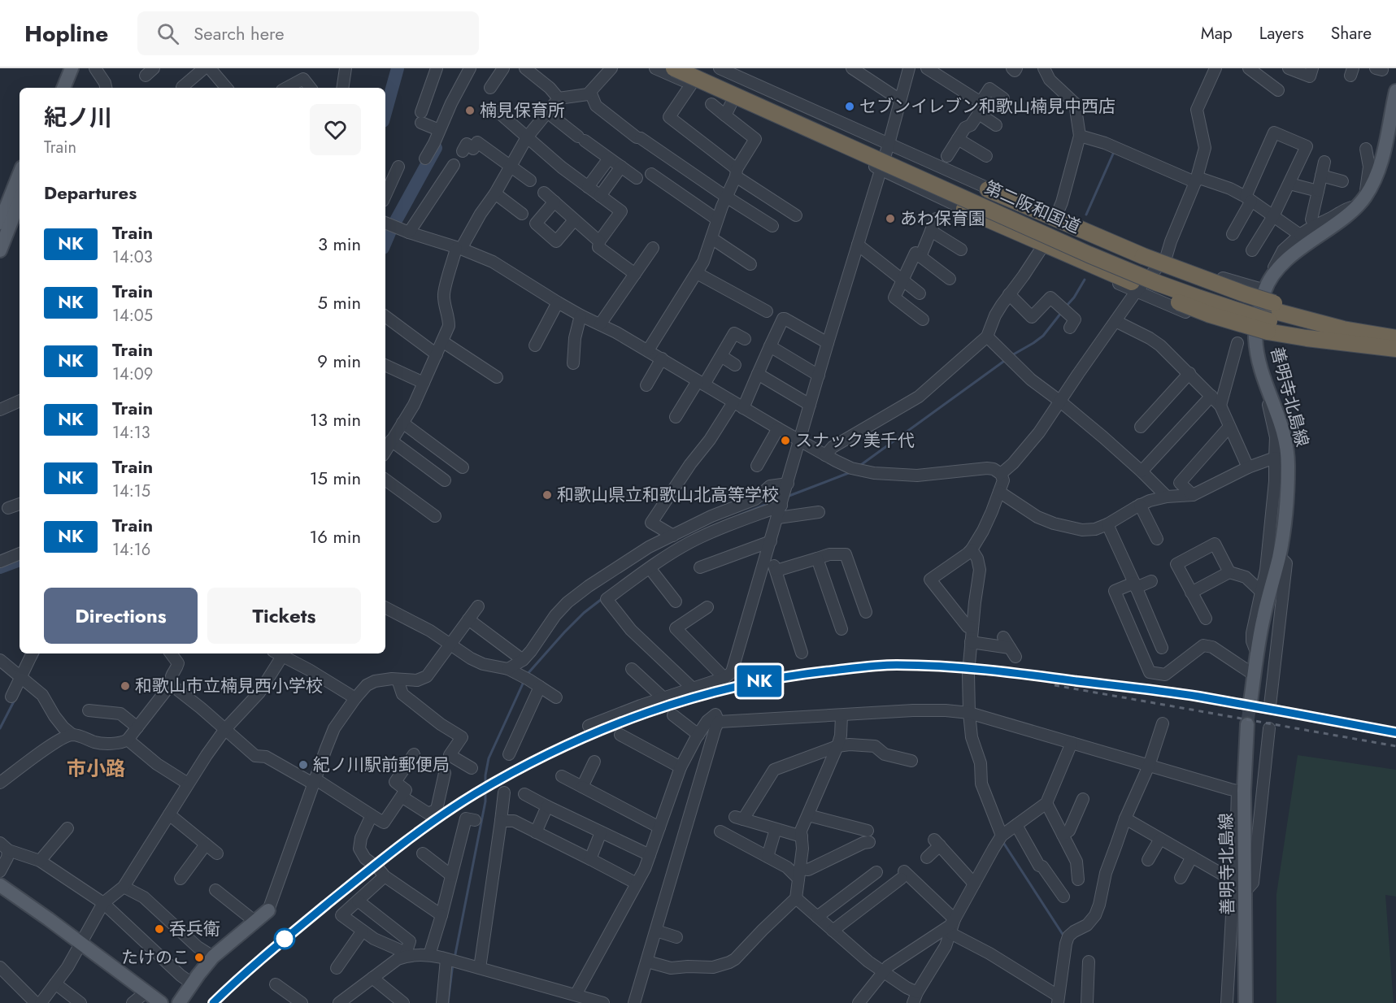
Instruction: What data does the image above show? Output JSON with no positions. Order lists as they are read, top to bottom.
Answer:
{
  "streets": {
    "highway": ["第二阪和国道"],
    "main road": ["善明寺北島線"]
  },
  "crossings": [
    ["第二阪和国道", "善明寺北島線"]
  ],
  "districts": ["市小路"],
  "places": [
    "セブンイレブン和歌山楠見中西店",
    "楠見保育所",
    "あわ保育園",
    "スナック美千代",
    "和歌山県立和歌山北高等学校",
    "和歌山市立楠見西小学校",
    "紀ノ川駅前郵便局",
    "呑兵衛",
    "たけのこ"
  ],
  "page": {
    "header": "Hopline",
    "search": "Search here",
    "nav": ["Map", "Layers", "Share"],
    "on_map": "NK",
    "heading": [
      ["紀ノ川", "Train"],
      "Departures"
    ],
    "list": [
      {
        "mark": "NK",
        "name": "Train",
        "note": "14:03",
        "value": "3 min"
      },
      {
        "mark": "NK",
        "name": "Train",
        "note": "14:05",
        "value": "5 min"
      },
      {
        "mark": "NK",
        "name": "Train",
        "note": "14:09",
        "value": "9 min"
      },
      {
        "mark": "NK",
        "name": "Train",
        "note": "14:13",
        "value": "13 min"
      },
      {
        "mark": "NK",
        "name": "Train",
        "note": "14:15",
        "value": "15 min"
      },
      {
        "mark": "NK",
        "name": "Train",
        "note": "14:16",
        "value": "16 min"
      }
    ],
    "buttons": ["Directions", "Tickets"]
  }
}
